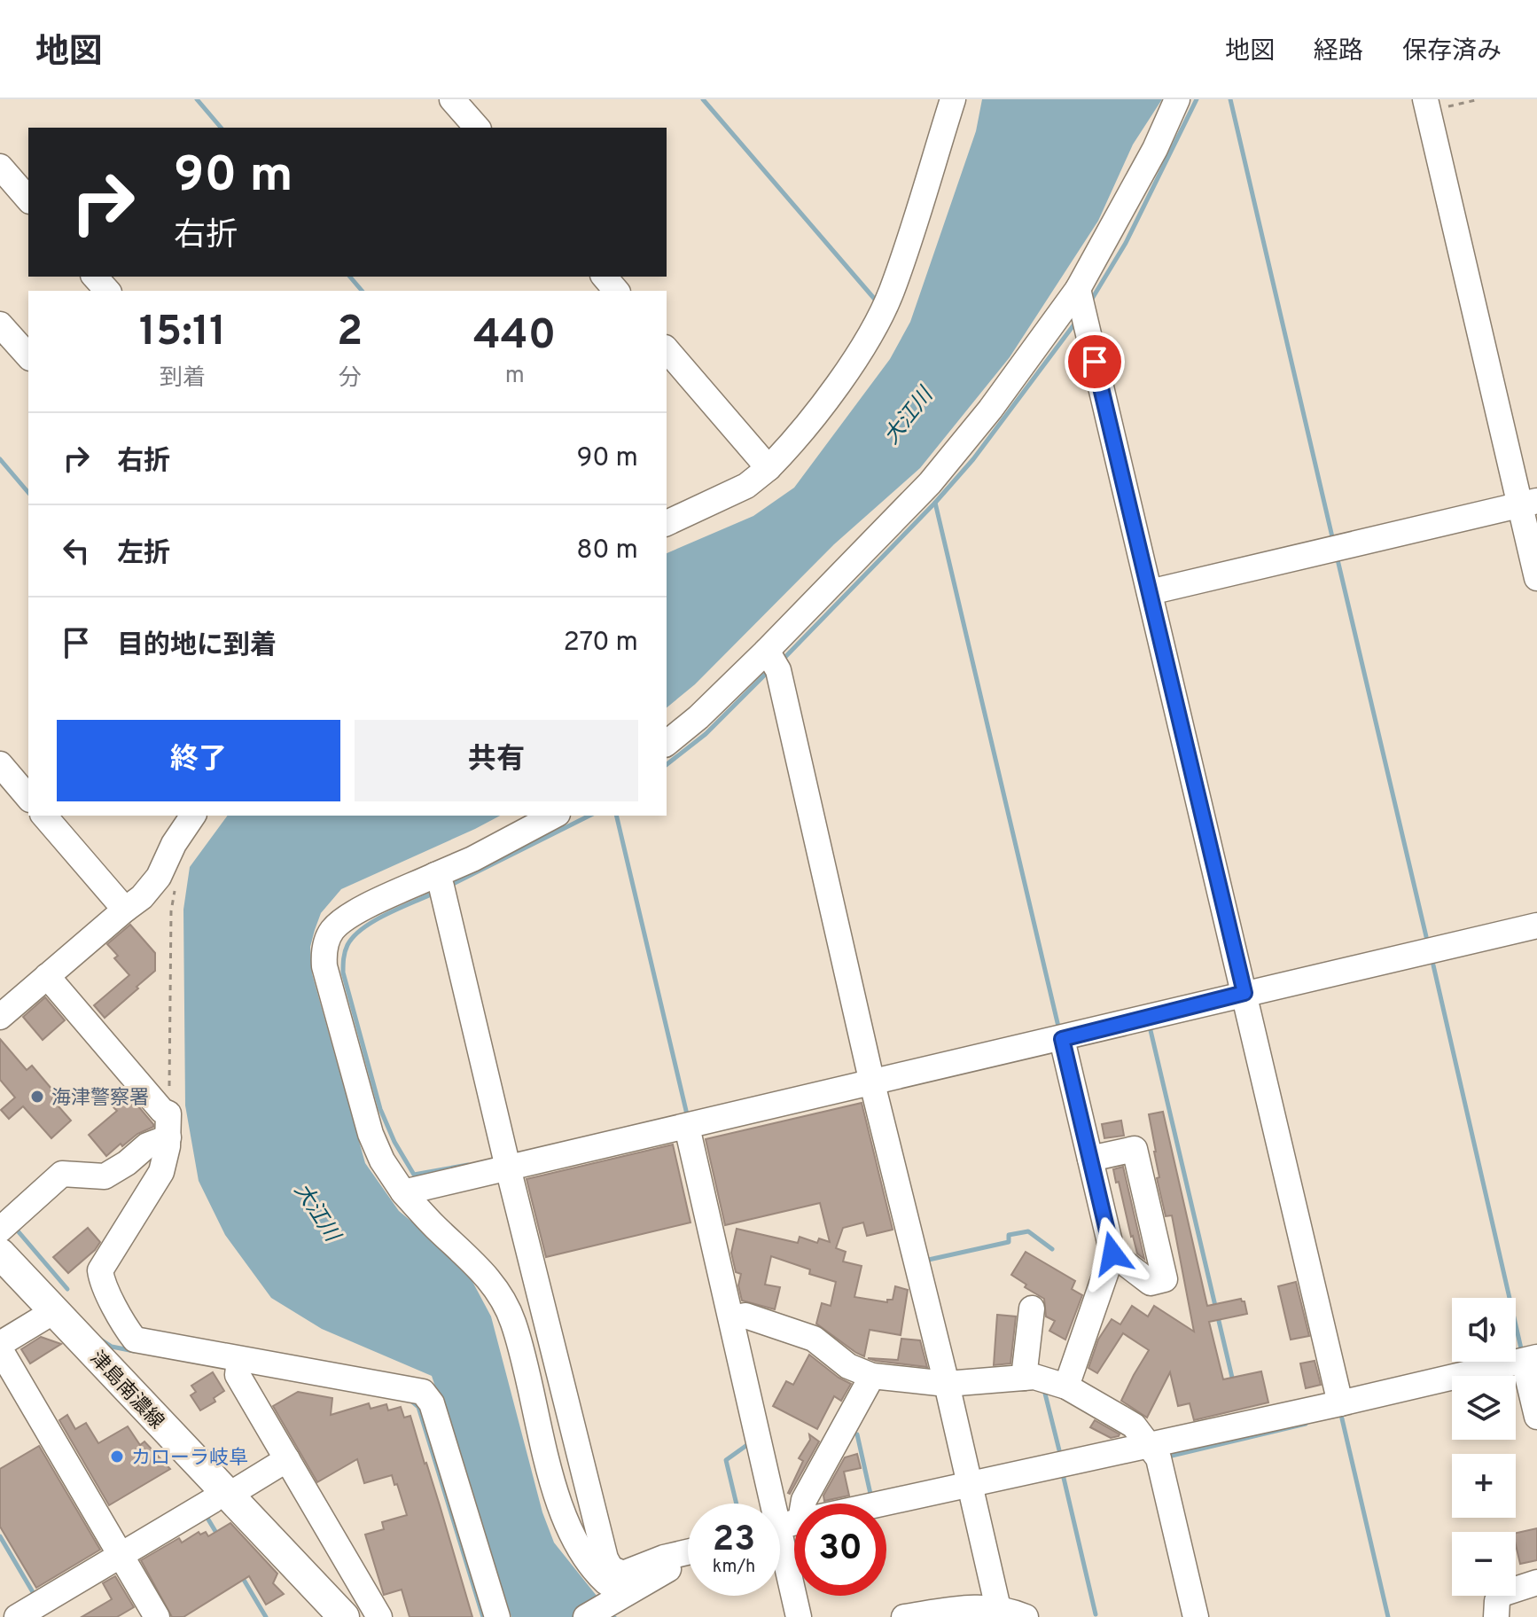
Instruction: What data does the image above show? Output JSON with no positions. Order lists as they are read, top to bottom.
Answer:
{
  "streets": {
    "main road": ["津島南濃線"]
  },
  "water": ["大江川"],
  "places": ["海津警察署", "カローラ岐阜"],
  "page": {
    "header": "地図",
    "nav": ["地図", "経路", "保存済み"],
    "turn": ["90 m", "右折"],
    "eta": [
      "15:11",
      "到着",
      "2",
      "分",
      "440",
      "m"
    ],
    "list": [
      {
        "name": "右折",
        "value": "90 m"
      },
      {
        "name": "左折",
        "value": "80 m"
      },
      {
        "name": "目的地に到着",
        "value": "270 m"
      }
    ],
    "buttons": ["終了", "共有"],
    "map_buttons": ["+", "−"],
    "speed": "23 km/h",
    "limit": "30"
  }
}
